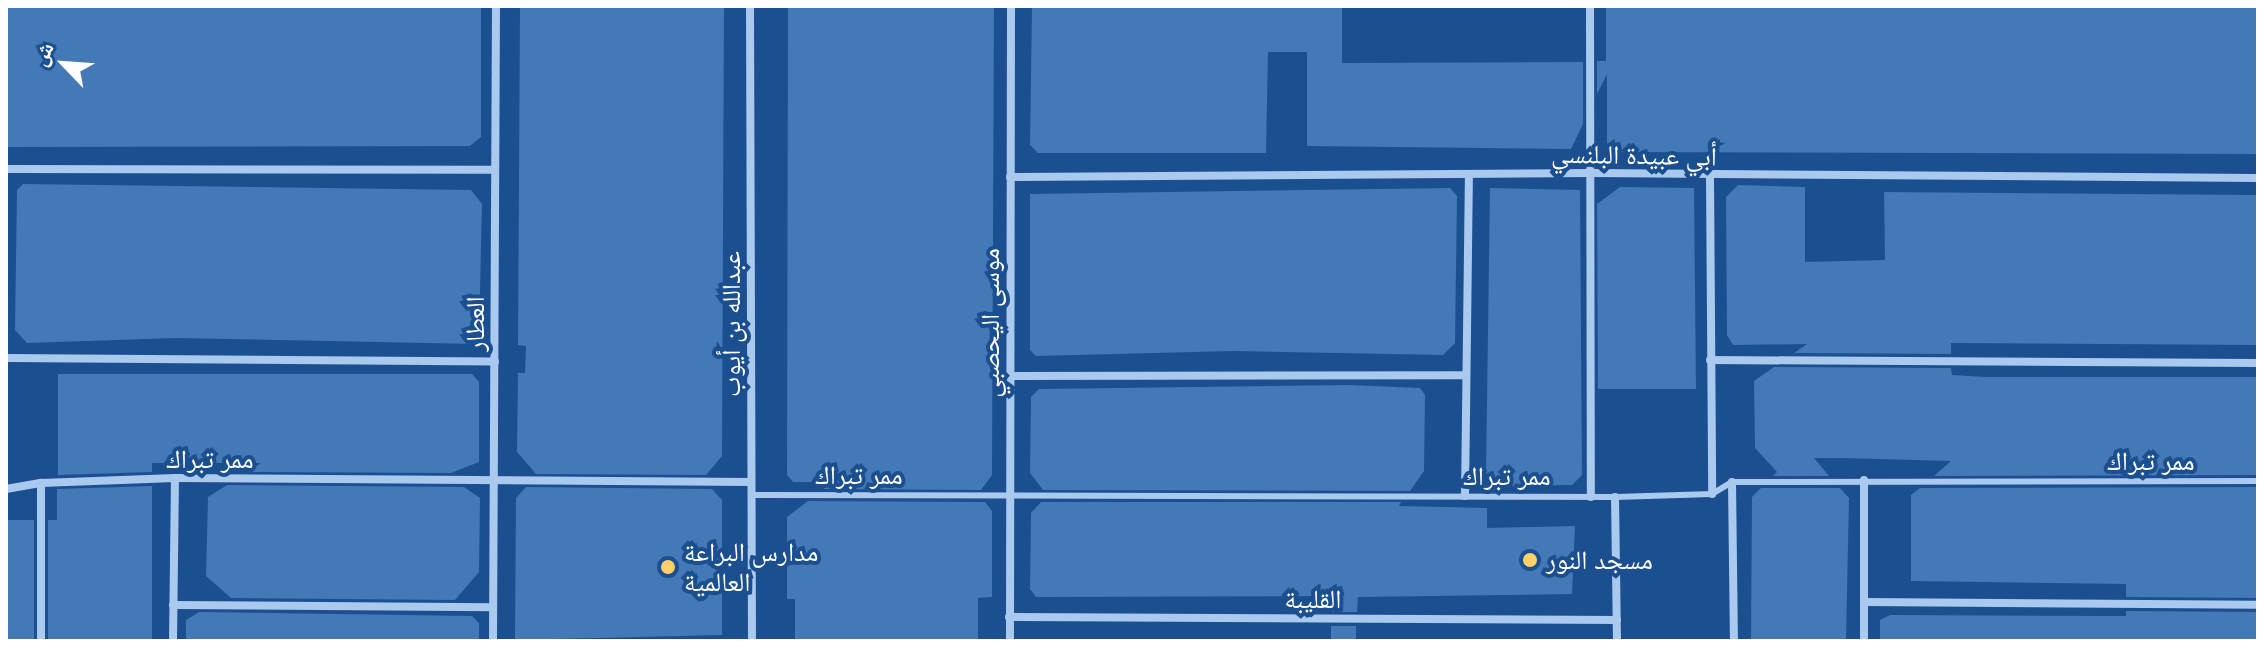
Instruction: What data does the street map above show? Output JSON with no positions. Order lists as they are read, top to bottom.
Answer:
{
  "streets": {
    "street": [
      "أبي عبيدة البلنسي",
      "موسى اليحصبي",
      "العطار",
      "عبدالله بن أيوب",
      "ممر تبراك",
      "القليبة"
    ]
  },
  "crossings": [
    ["أبي عبيدة البلنسي", "موسى اليحصبي"],
    ["موسى اليحصبي", "ممر تبراك"],
    ["موسى اليحصبي", "القليبة"],
    ["العطار", "ممر تبراك"],
    ["عبدالله بن أيوب", "ممر تبراك"]
  ],
  "places": ["مسجد النور", "مدارس البراعة العالمية"],
  "north": "top left"
}
